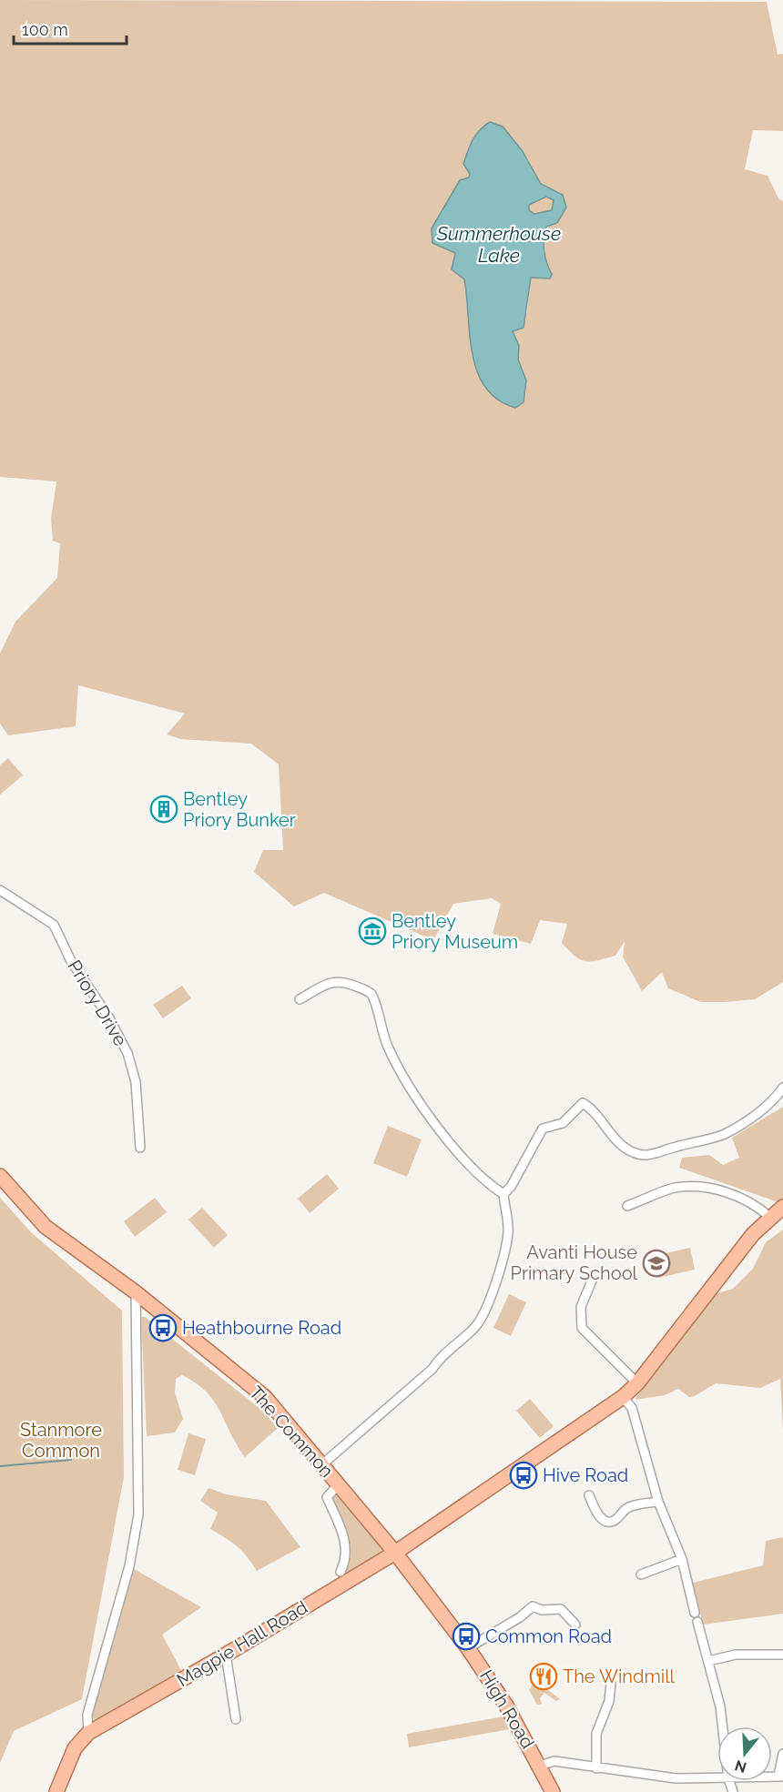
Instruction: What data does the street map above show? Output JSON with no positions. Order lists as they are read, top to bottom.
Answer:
{
  "streets": {
    "main road": ["The Common", "Magpie Hall Road", "High Road"],
    "street": ["Priory Drive"]
  },
  "crossings": [
    ["The Common", "Magpie Hall Road"],
    ["The Common", "High Road"],
    ["Magpie Hall Road", "High Road"]
  ],
  "water": ["Summerhouse Lake"],
  "parks": ["Stanmore Common"],
  "places": {
    "building": ["Bentley Priory Bunker"],
    "museum": ["Bentley Priory Museum"],
    "school or university": ["Avanti House Primary School"],
    "bus stop": ["Heathbourne Road", "Hive Road", "Common Road"],
    "restaurant": ["The Windmill"]
  },
  "scale_bar": "100 m",
  "north": "bottom"
}
